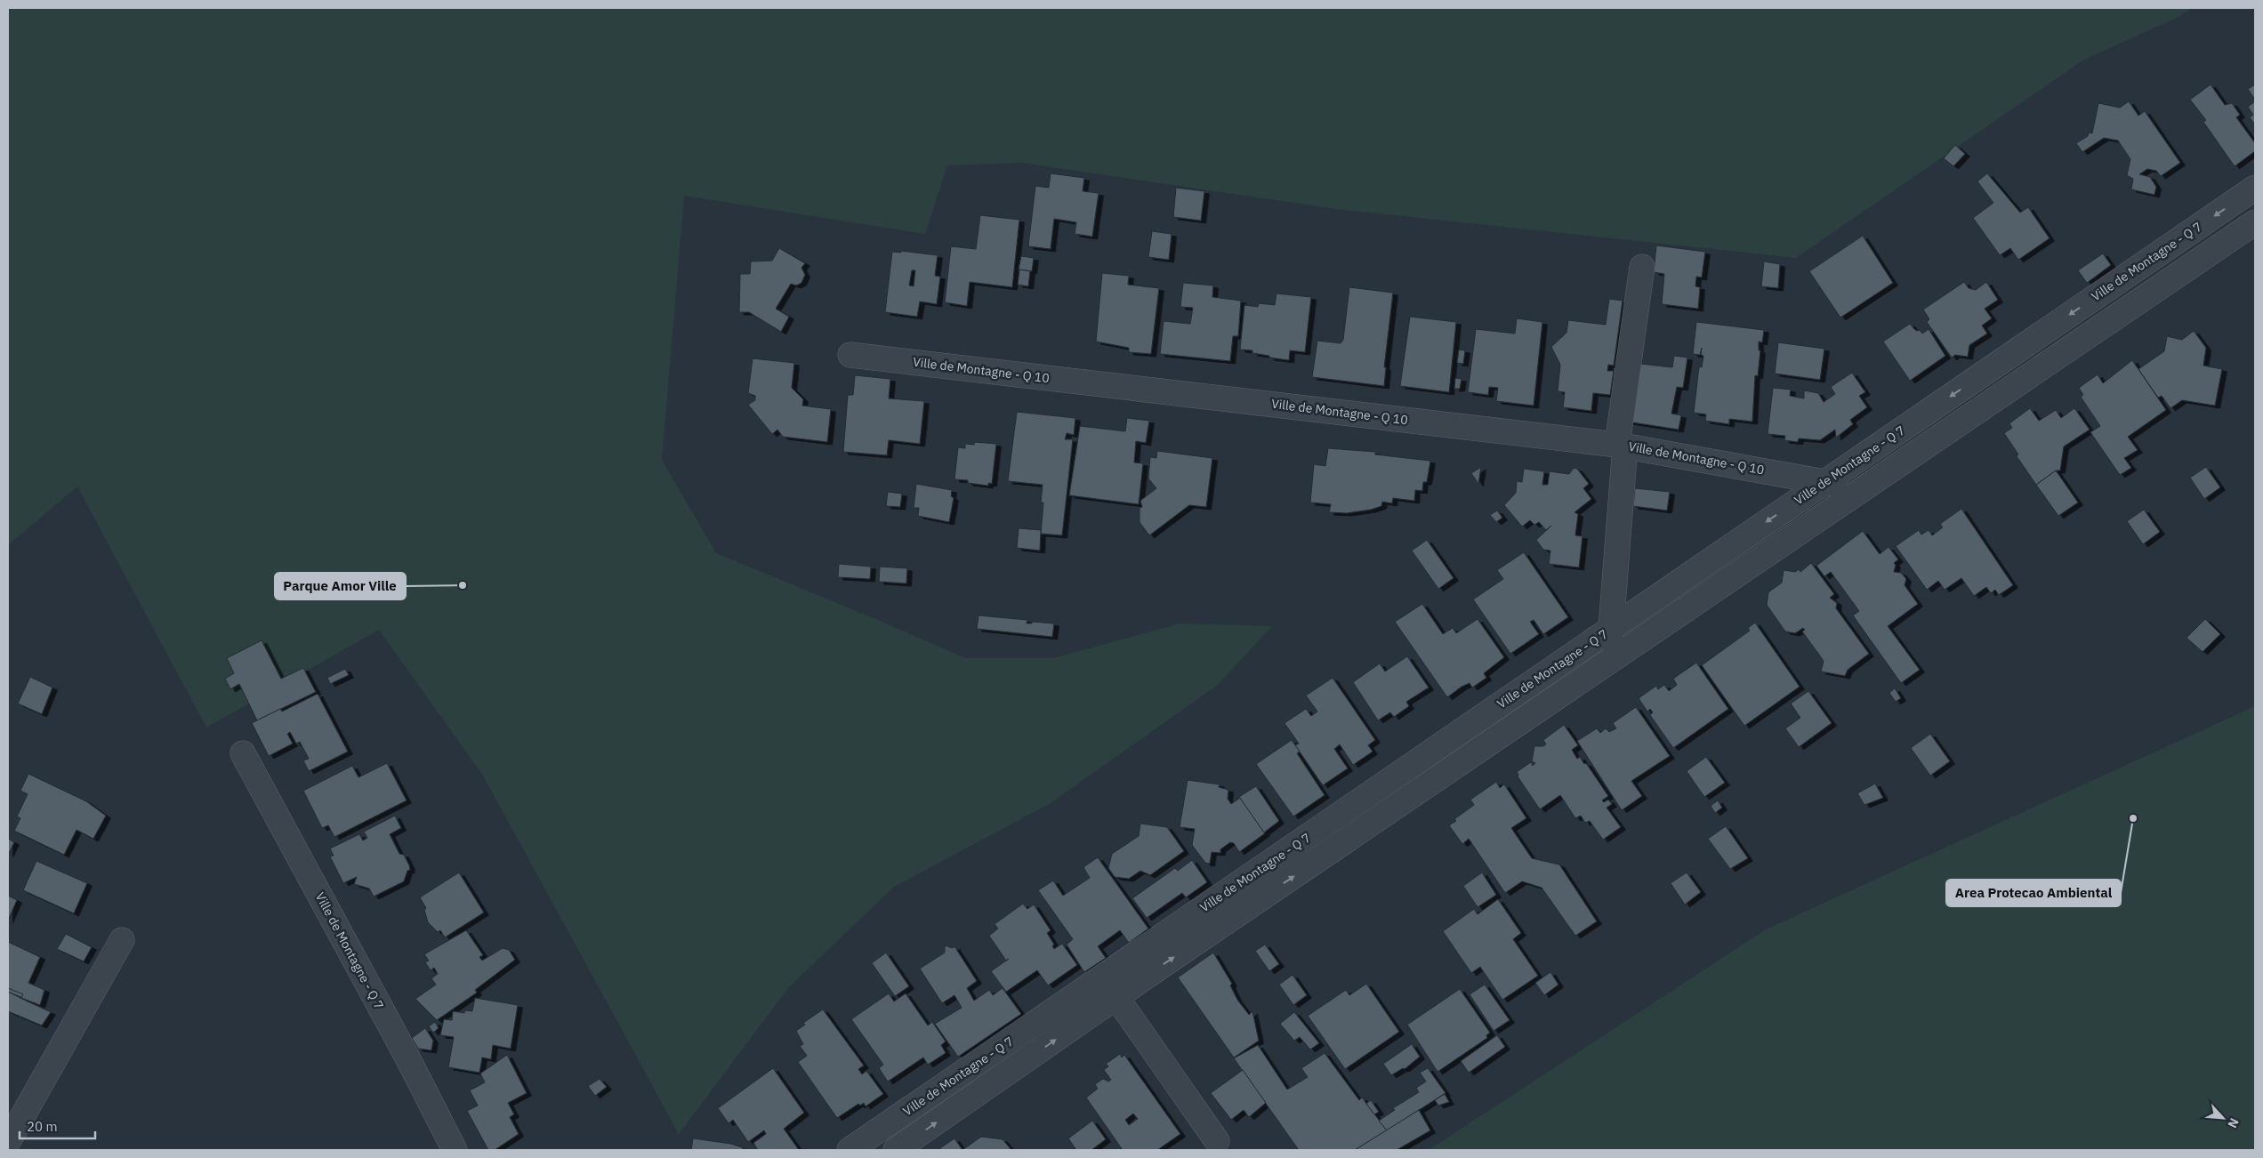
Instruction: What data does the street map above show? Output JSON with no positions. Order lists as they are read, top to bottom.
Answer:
{
  "streets": {
    "street": ["Ville de Montagne - Q 7", "Ville de Montagne - Q 10"]
  },
  "crossings": [
    ["Ville de Montagne - Q 7", "Ville de Montagne - Q 10"]
  ],
  "places": ["Parque Amor Ville", "Area Protecao Ambiental"],
  "scale_bar": "20 m",
  "north": "bottom right"
}
